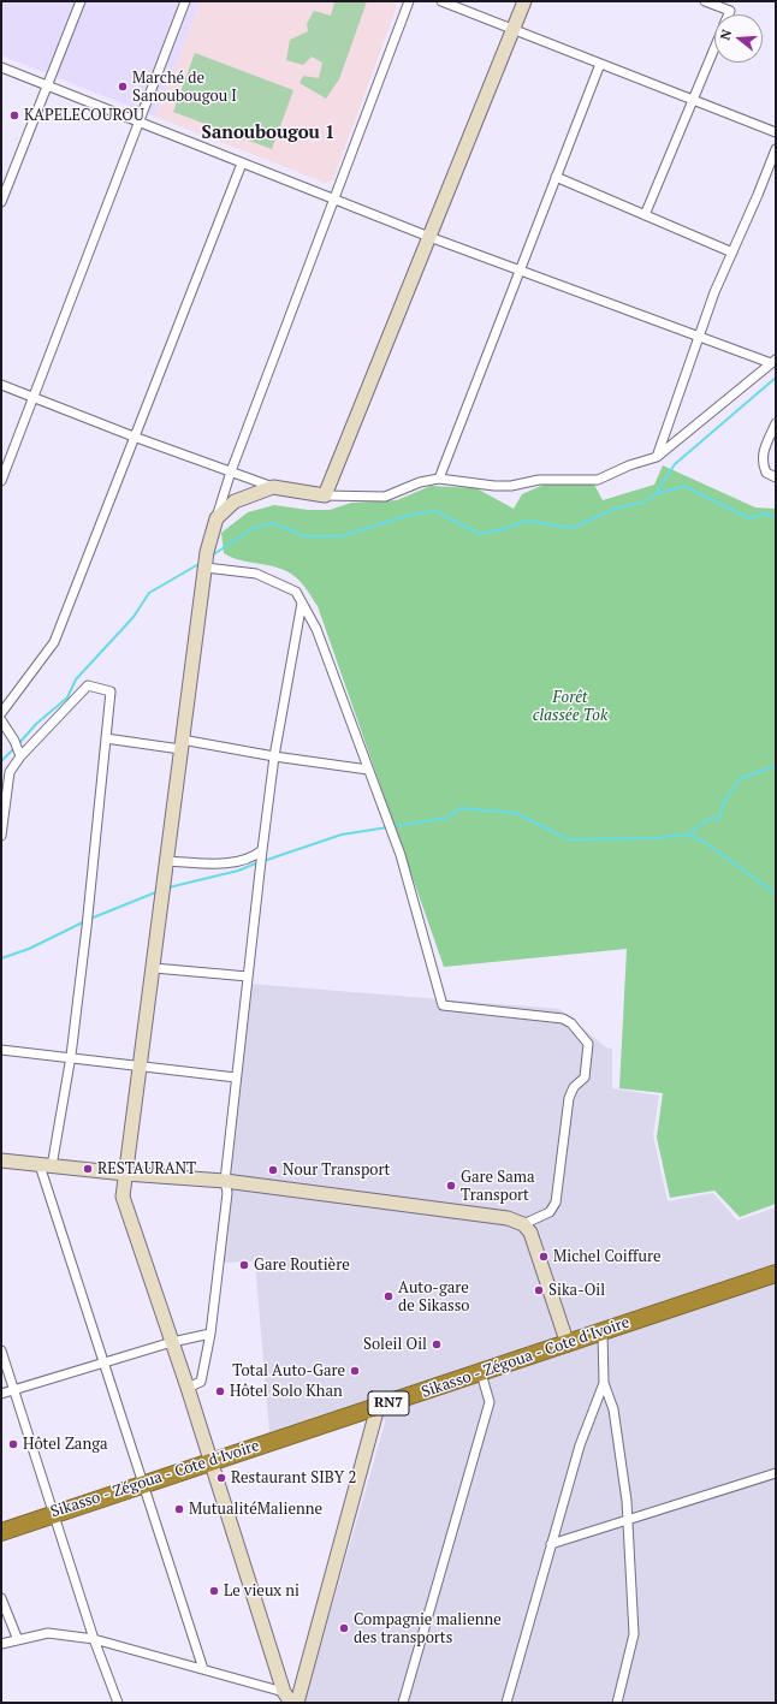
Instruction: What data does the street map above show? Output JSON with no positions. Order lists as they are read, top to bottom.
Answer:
{
  "streets": {
    "highway": ["Sikasso - Zégoua - Cote d'Ivoire", "RN7"]
  },
  "districts": ["Sanoubougou 1"],
  "parks": ["Forêt classée Tok"],
  "places": [
    "Marché de Sanoubougou I",
    "KAPELECOUROU",
    "RESTAURANT",
    "Nour Transport",
    "Gare Sama Transport",
    "Michel Coiffure",
    "Gare Routière",
    "Sika-Oil",
    "Auto-gare de Sikasso",
    "Soleil Oil",
    "Total Auto-Gare",
    "Hôtel Solo Khan",
    "Hôtel Zanga",
    "Restaurant SIBY 2",
    "MutualitéMalienne",
    "Le vieux ni",
    "Compagnie malienne des transports"
  ],
  "north": "left"
}
